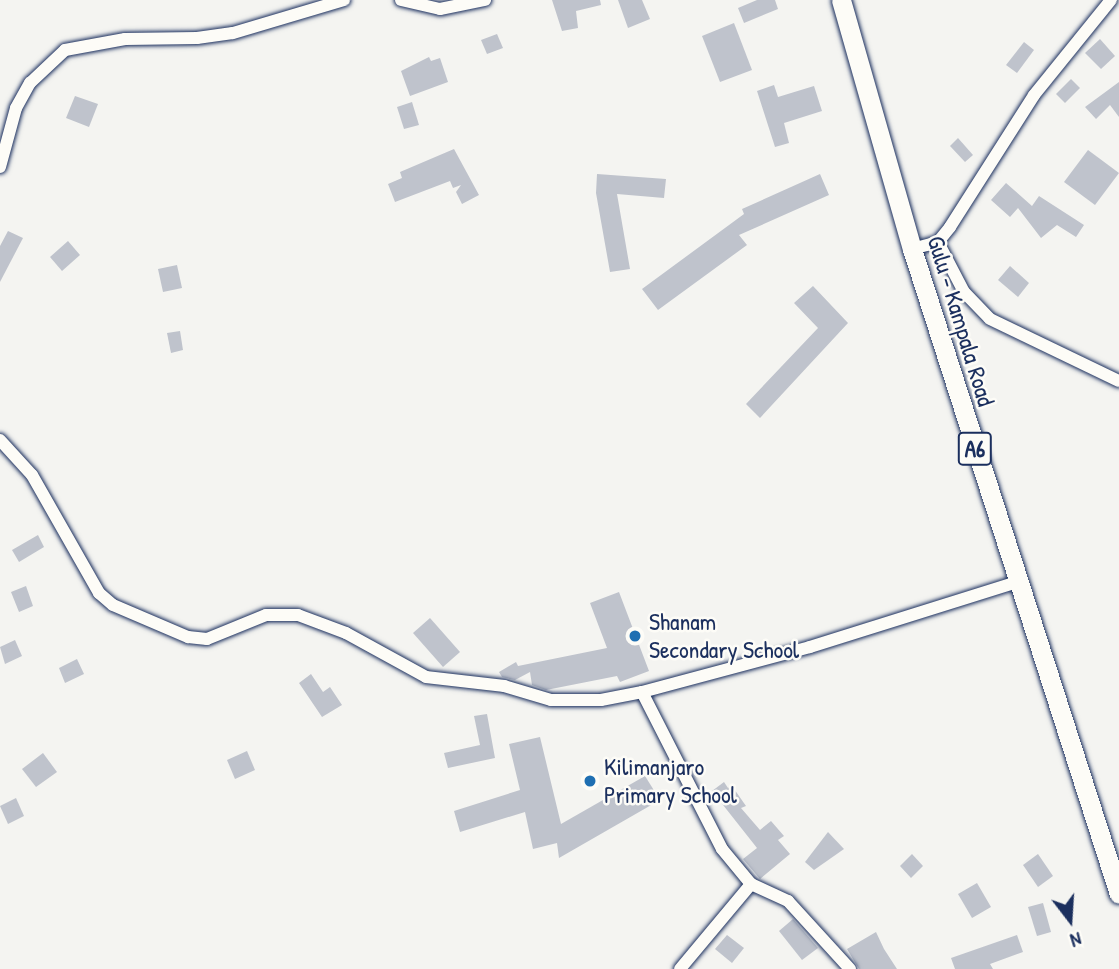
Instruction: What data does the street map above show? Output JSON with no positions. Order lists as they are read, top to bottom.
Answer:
{
  "streets": {
    "main road": ["Gulu - Kampala Road", "A6"]
  },
  "places": ["Shanam Secondary School", "Kilimanjaro Primary School"],
  "north": "bottom"
}
